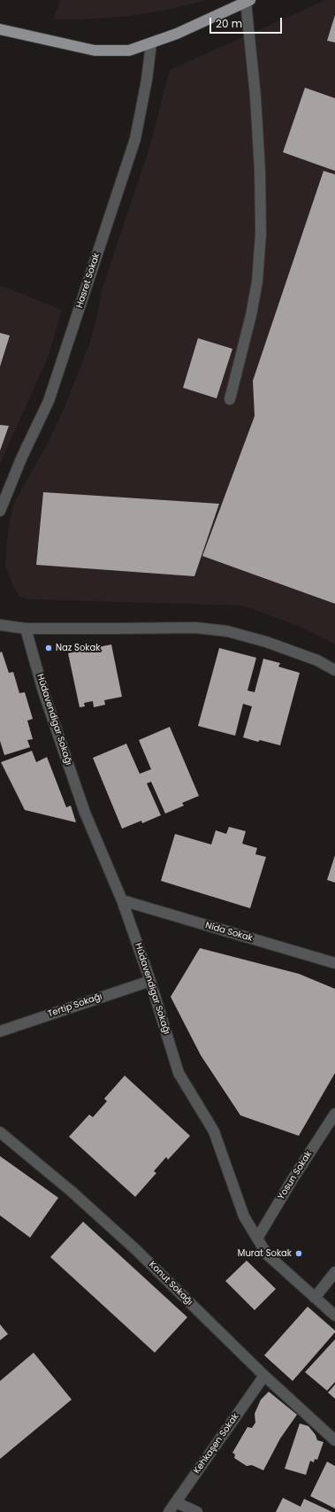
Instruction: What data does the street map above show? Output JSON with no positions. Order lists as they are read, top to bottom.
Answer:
{
  "streets": {
    "street": [
      "Hasret Sokak",
      "Hüdavendigar Sokağı",
      "Nida Sokak",
      "Tertip Sokağı",
      "Yosun Sokak",
      "Konut Sokağı",
      "Kehkaşen Sokak"
    ]
  },
  "crossings": [
    ["Hüdavendigar Sokağı", "Nida Sokak"],
    ["Hüdavendigar Sokağı", "Tertip Sokağı"],
    ["Hüdavendigar Sokağı", "Yosun Sokak"],
    ["Konut Sokağı", "Kehkaşen Sokak"]
  ],
  "places": ["Naz Sokak", "Murat Sokak"],
  "scale_bar": "20 m"
}
